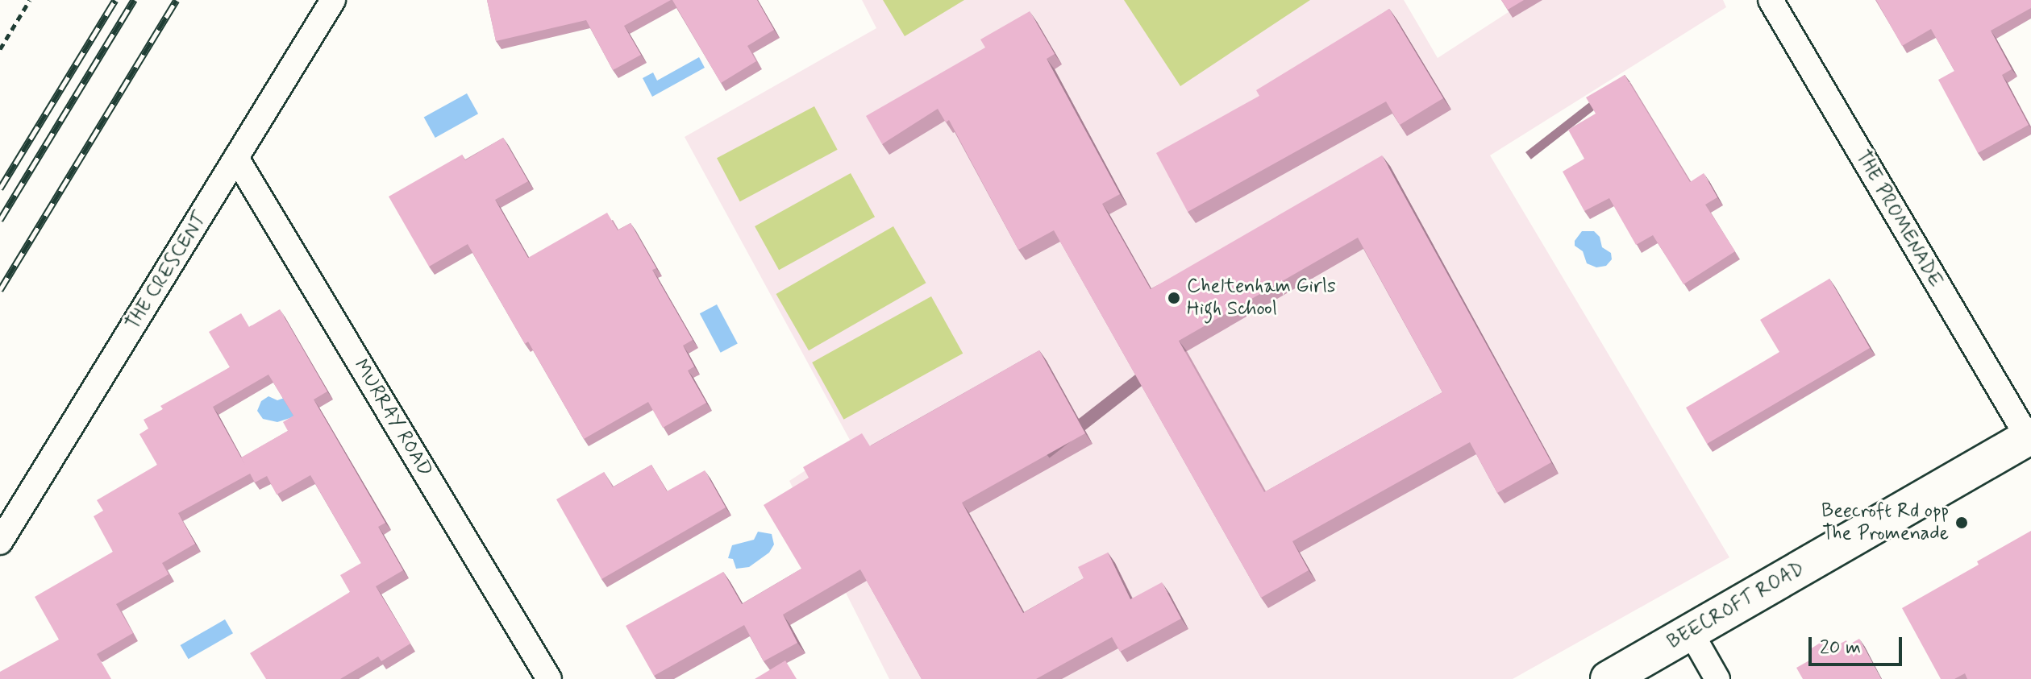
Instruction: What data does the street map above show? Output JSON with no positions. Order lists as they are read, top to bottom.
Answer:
{
  "streets": {
    "main road": ["BEECROFT ROAD"],
    "street": ["THE PROMENADE", "THE CRESCENT", "MURRAY ROAD"]
  },
  "crossings": [
    ["THE PROMENADE", "BEECROFT ROAD"],
    ["THE CRESCENT", "MURRAY ROAD"]
  ],
  "places": ["Cheltenham Girls High School", "Beecroft Rd opp The Promenade"],
  "scale_bar": "20 m"
}
